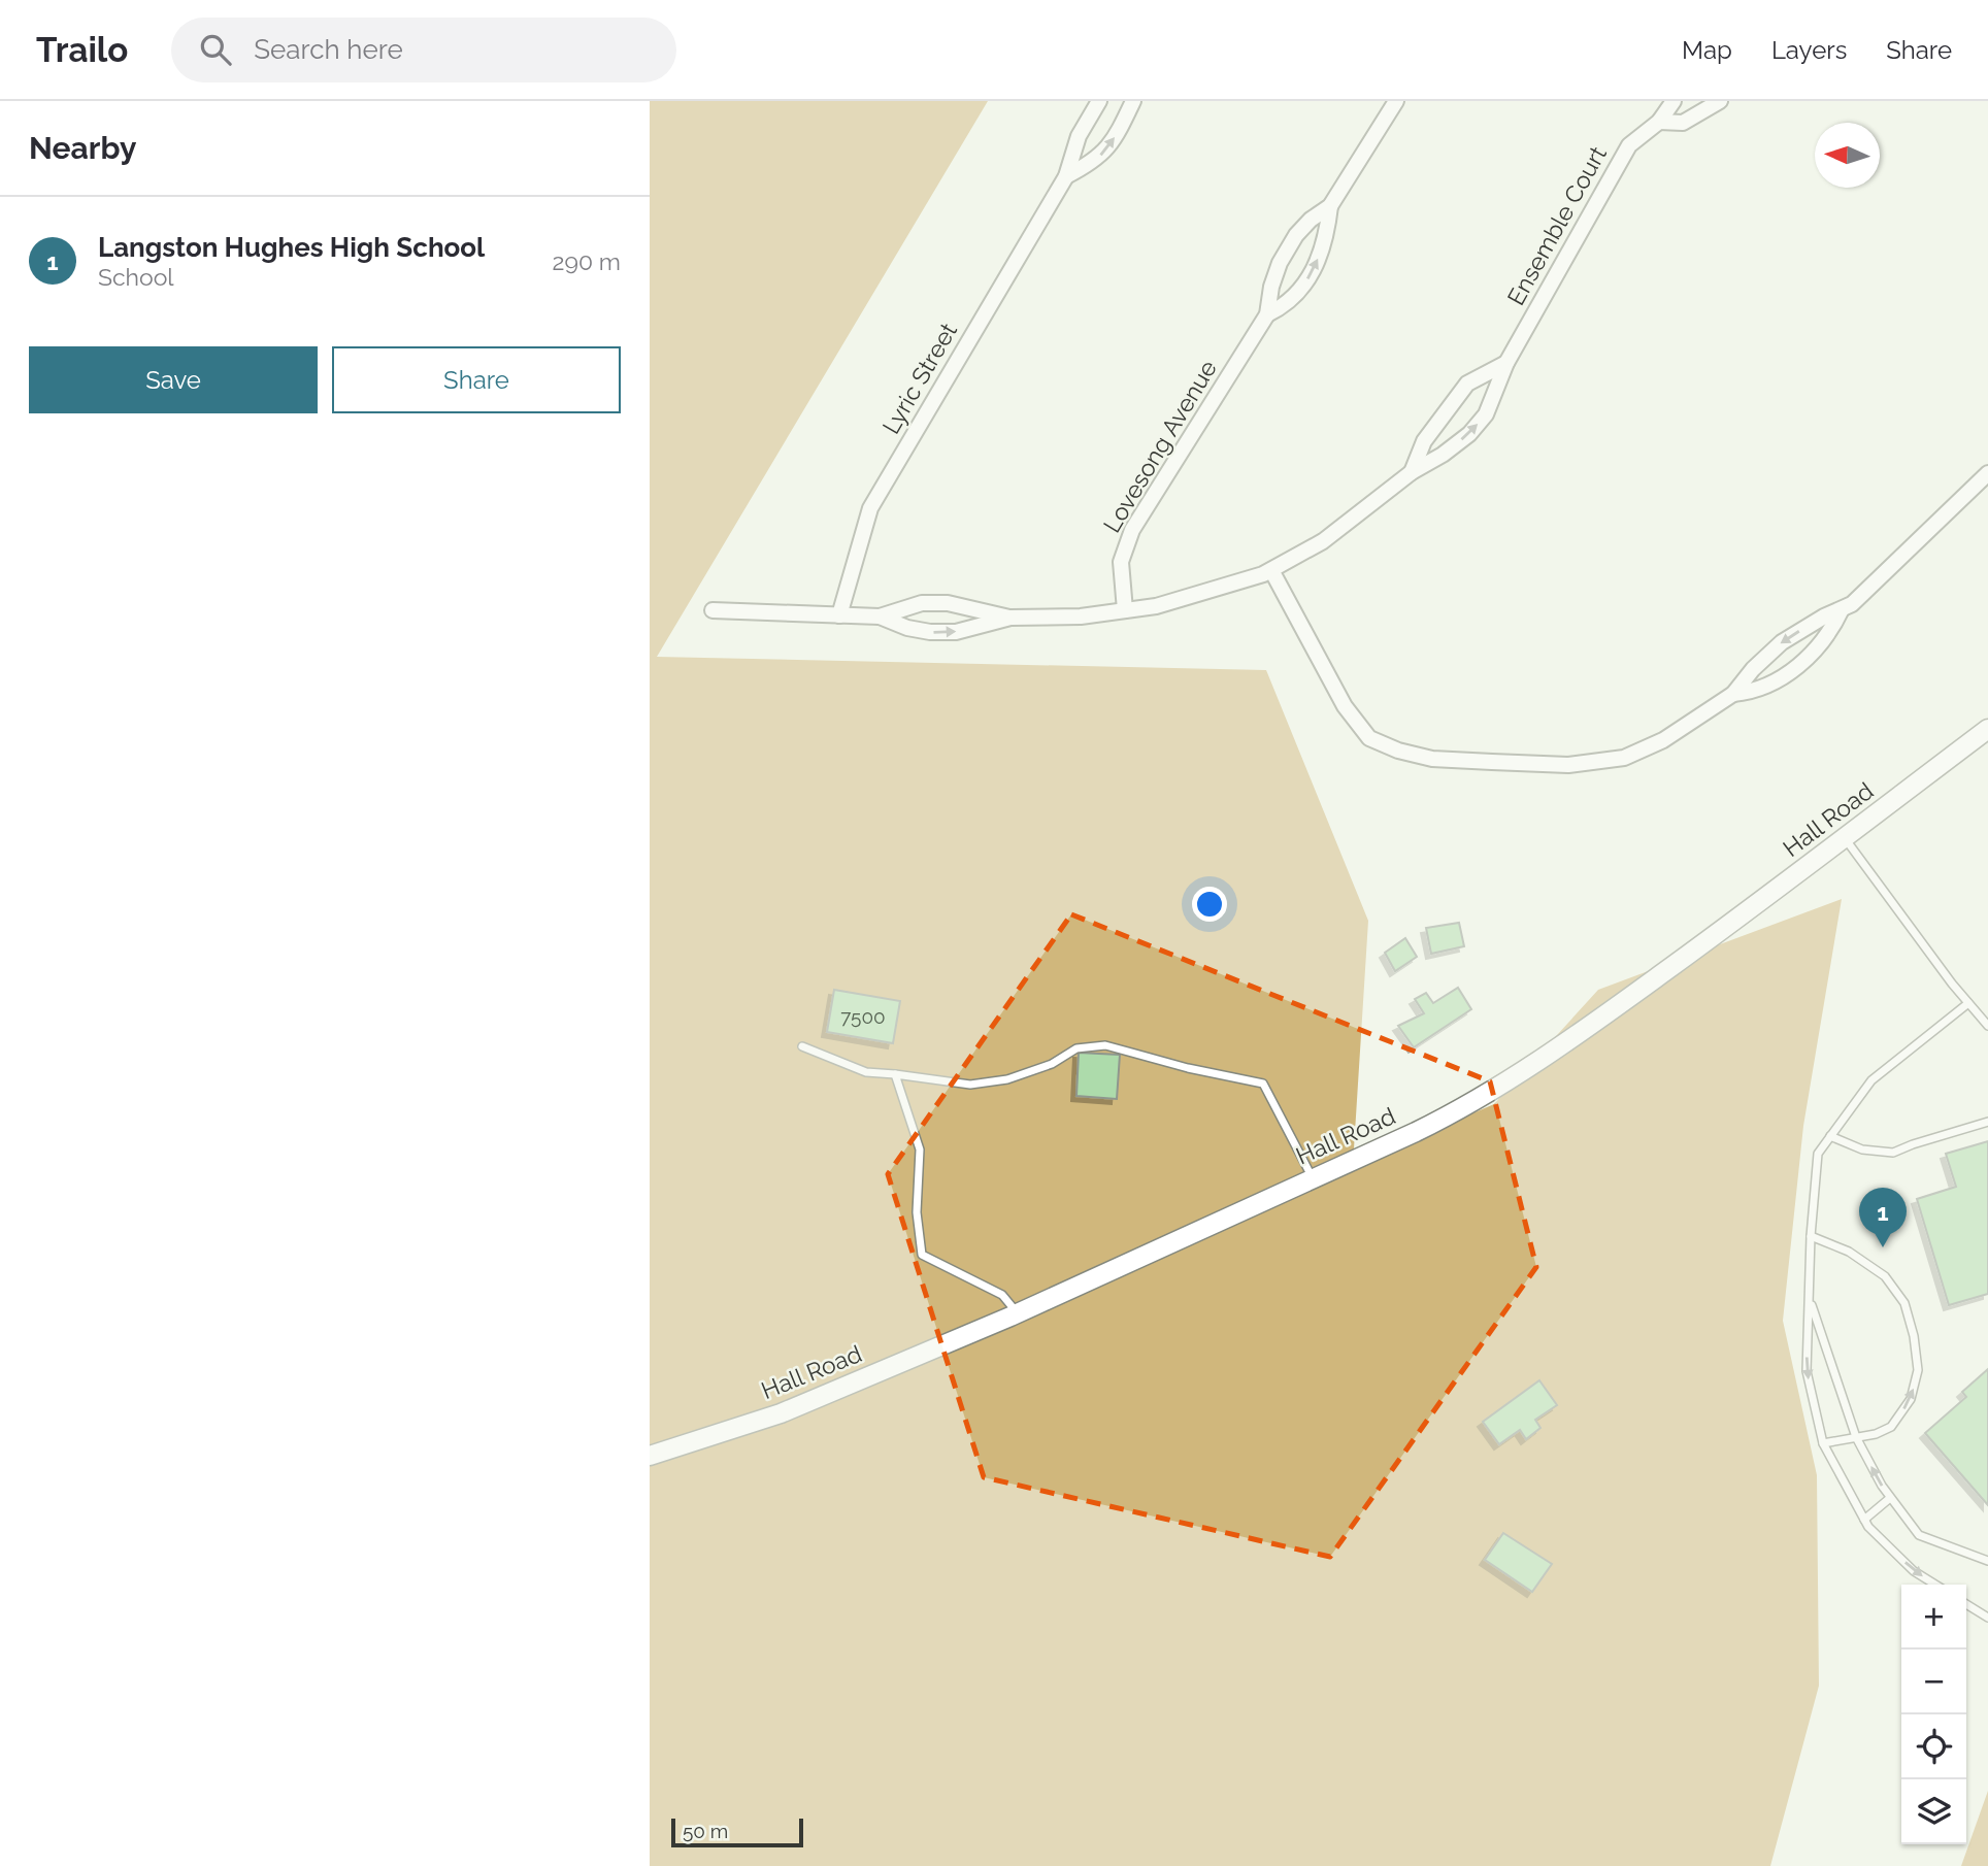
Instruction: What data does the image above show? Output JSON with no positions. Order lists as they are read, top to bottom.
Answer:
{
  "streets": {
    "street": [
      "Ensemble Court",
      "Lyric Street",
      "Lovesong Avenue",
      "Hall Road"
    ]
  },
  "crossings": [
    ["Ensemble Court", "Lyric Street"],
    ["Ensemble Court", "Lovesong Avenue"]
  ],
  "house_numbers": ["7500"],
  "scale_bar": "50 m",
  "north": "left",
  "page": {
    "header": "Trailo",
    "search": "Search here",
    "nav": ["Map", "Layers", "Share"],
    "heading": "Nearby",
    "list": [
      {
        "mark": "1",
        "name": "Langston Hughes High School",
        "note": "School",
        "value": "290 m"
      }
    ],
    "buttons": ["Save", "Share"],
    "pins": "1",
    "map_buttons": ["+", "−"],
    "scale": "50 m"
  }
}
